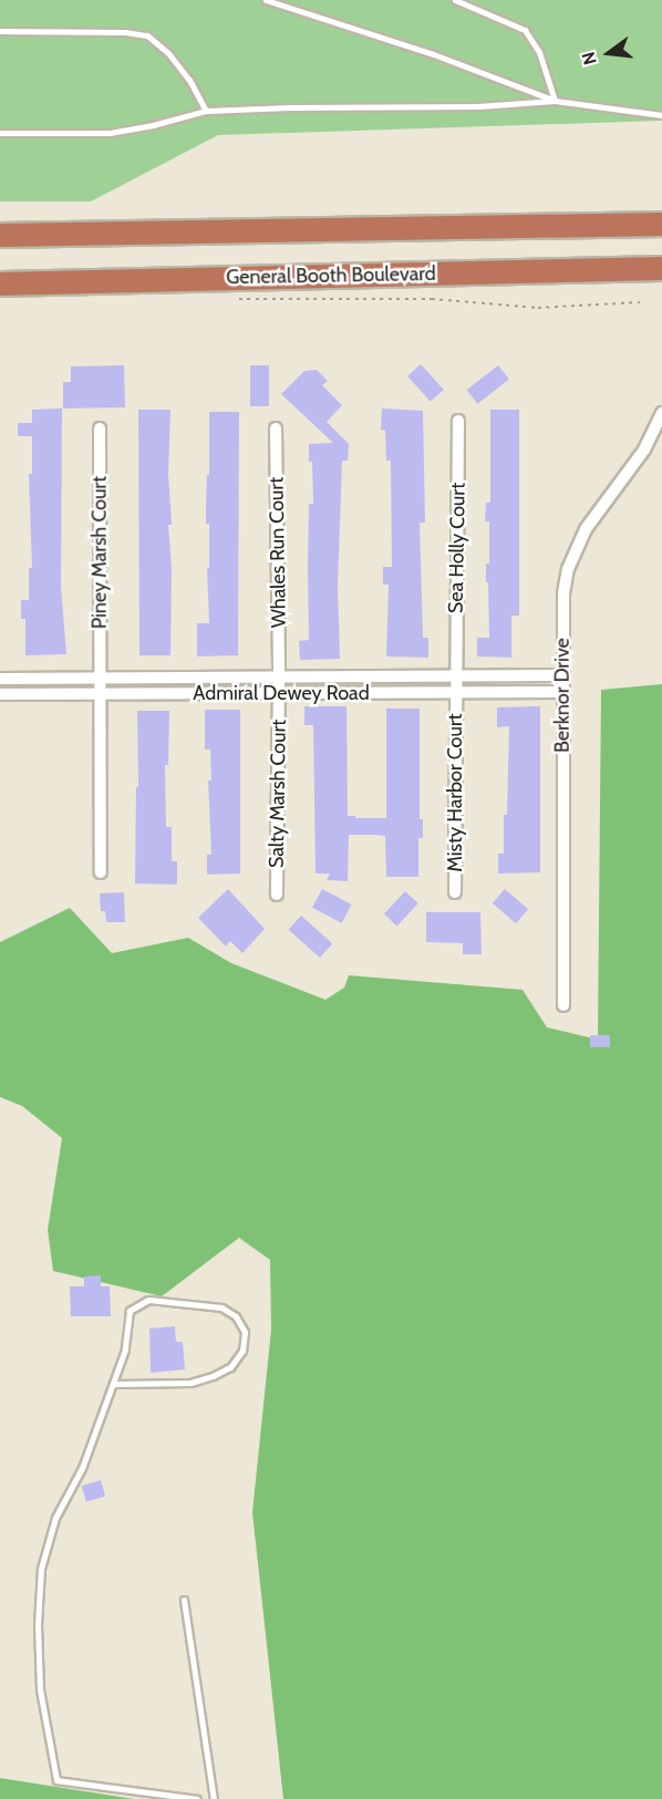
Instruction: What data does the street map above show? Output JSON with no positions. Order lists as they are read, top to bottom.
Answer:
{
  "streets": {
    "highway": ["General Booth Boulevard"],
    "street": [
      "Sea Holly Court",
      "Piney Marsh Court",
      "Whales Run Court",
      "Admiral Dewey Road",
      "Berknor Drive",
      "Misty Harbor Court",
      "Salty Marsh Court"
    ]
  },
  "crossings": [
    ["Sea Holly Court", "Admiral Dewey Road"],
    ["Sea Holly Court", "Misty Harbor Court"],
    ["Piney Marsh Court", "Admiral Dewey Road"],
    ["Whales Run Court", "Admiral Dewey Road"],
    ["Whales Run Court", "Salty Marsh Court"],
    ["Admiral Dewey Road", "Berknor Drive"],
    ["Admiral Dewey Road", "Misty Harbor Court"],
    ["Admiral Dewey Road", "Salty Marsh Court"]
  ],
  "north": "left"
}
